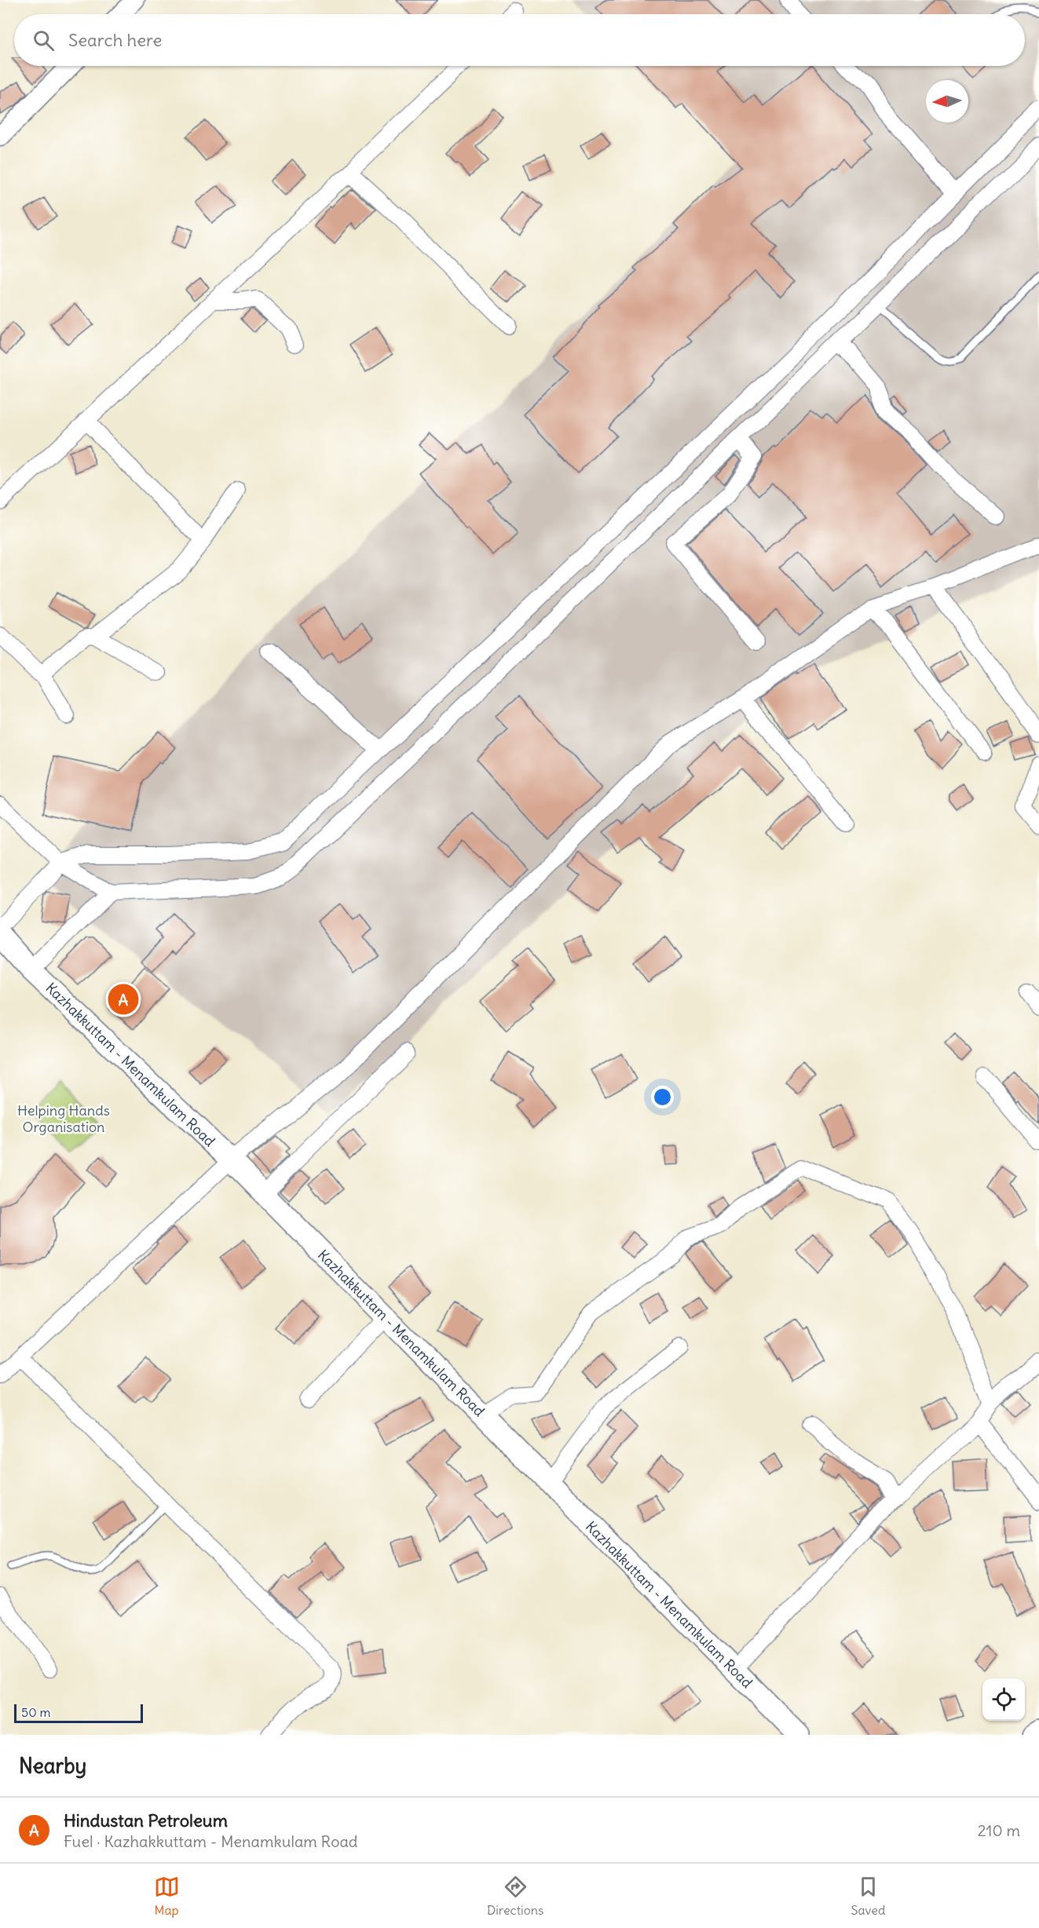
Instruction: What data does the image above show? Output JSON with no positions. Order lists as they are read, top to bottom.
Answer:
{
  "streets": {
    "main road": ["Kazhakkuttam - Menamkulam Road"]
  },
  "parks": ["Helping Hands Organisation"],
  "scale_bar": "50 m",
  "north": "left",
  "page": {
    "search": "Search here",
    "pins": "A",
    "scale": "50 m",
    "heading": "Nearby",
    "list": [
      {
        "mark": "A",
        "name": "Hindustan Petroleum",
        "note": "Fuel · Kazhakkuttam - Menamkulam Road",
        "value": "210 m"
      }
    ],
    "nav": ["Map", "Directions", "Saved"]
  }
}
